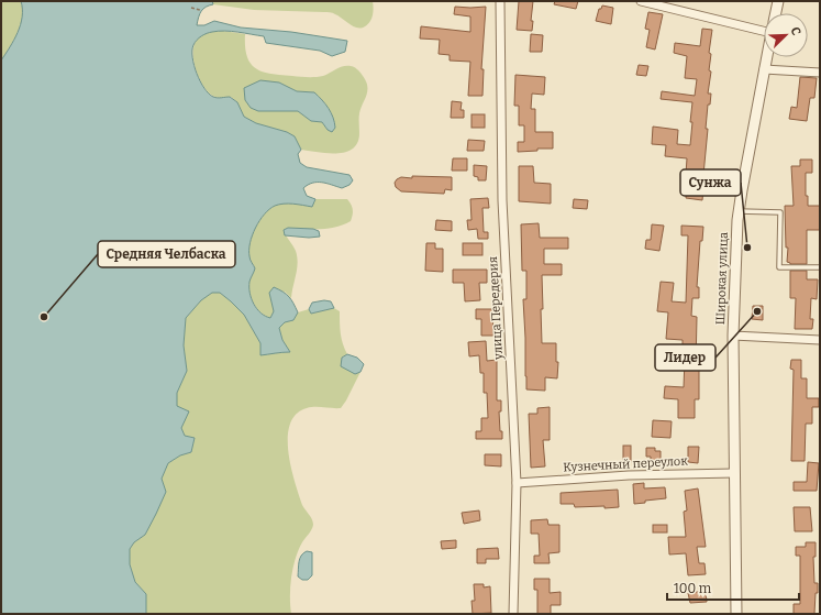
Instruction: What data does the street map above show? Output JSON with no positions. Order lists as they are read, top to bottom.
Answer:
{
  "streets": {
    "street": ["Широкая улица", "улица Передерия", "Кузнечный переулок"]
  },
  "crossings": [
    ["Широкая улица", "Кузнечный переулок"],
    ["улица Передерия", "Кузнечный переулок"]
  ],
  "places": ["Сунжа", "Лидер", "Средняя Челбаска"],
  "scale_bar": "100 m",
  "north": "top right"
}
